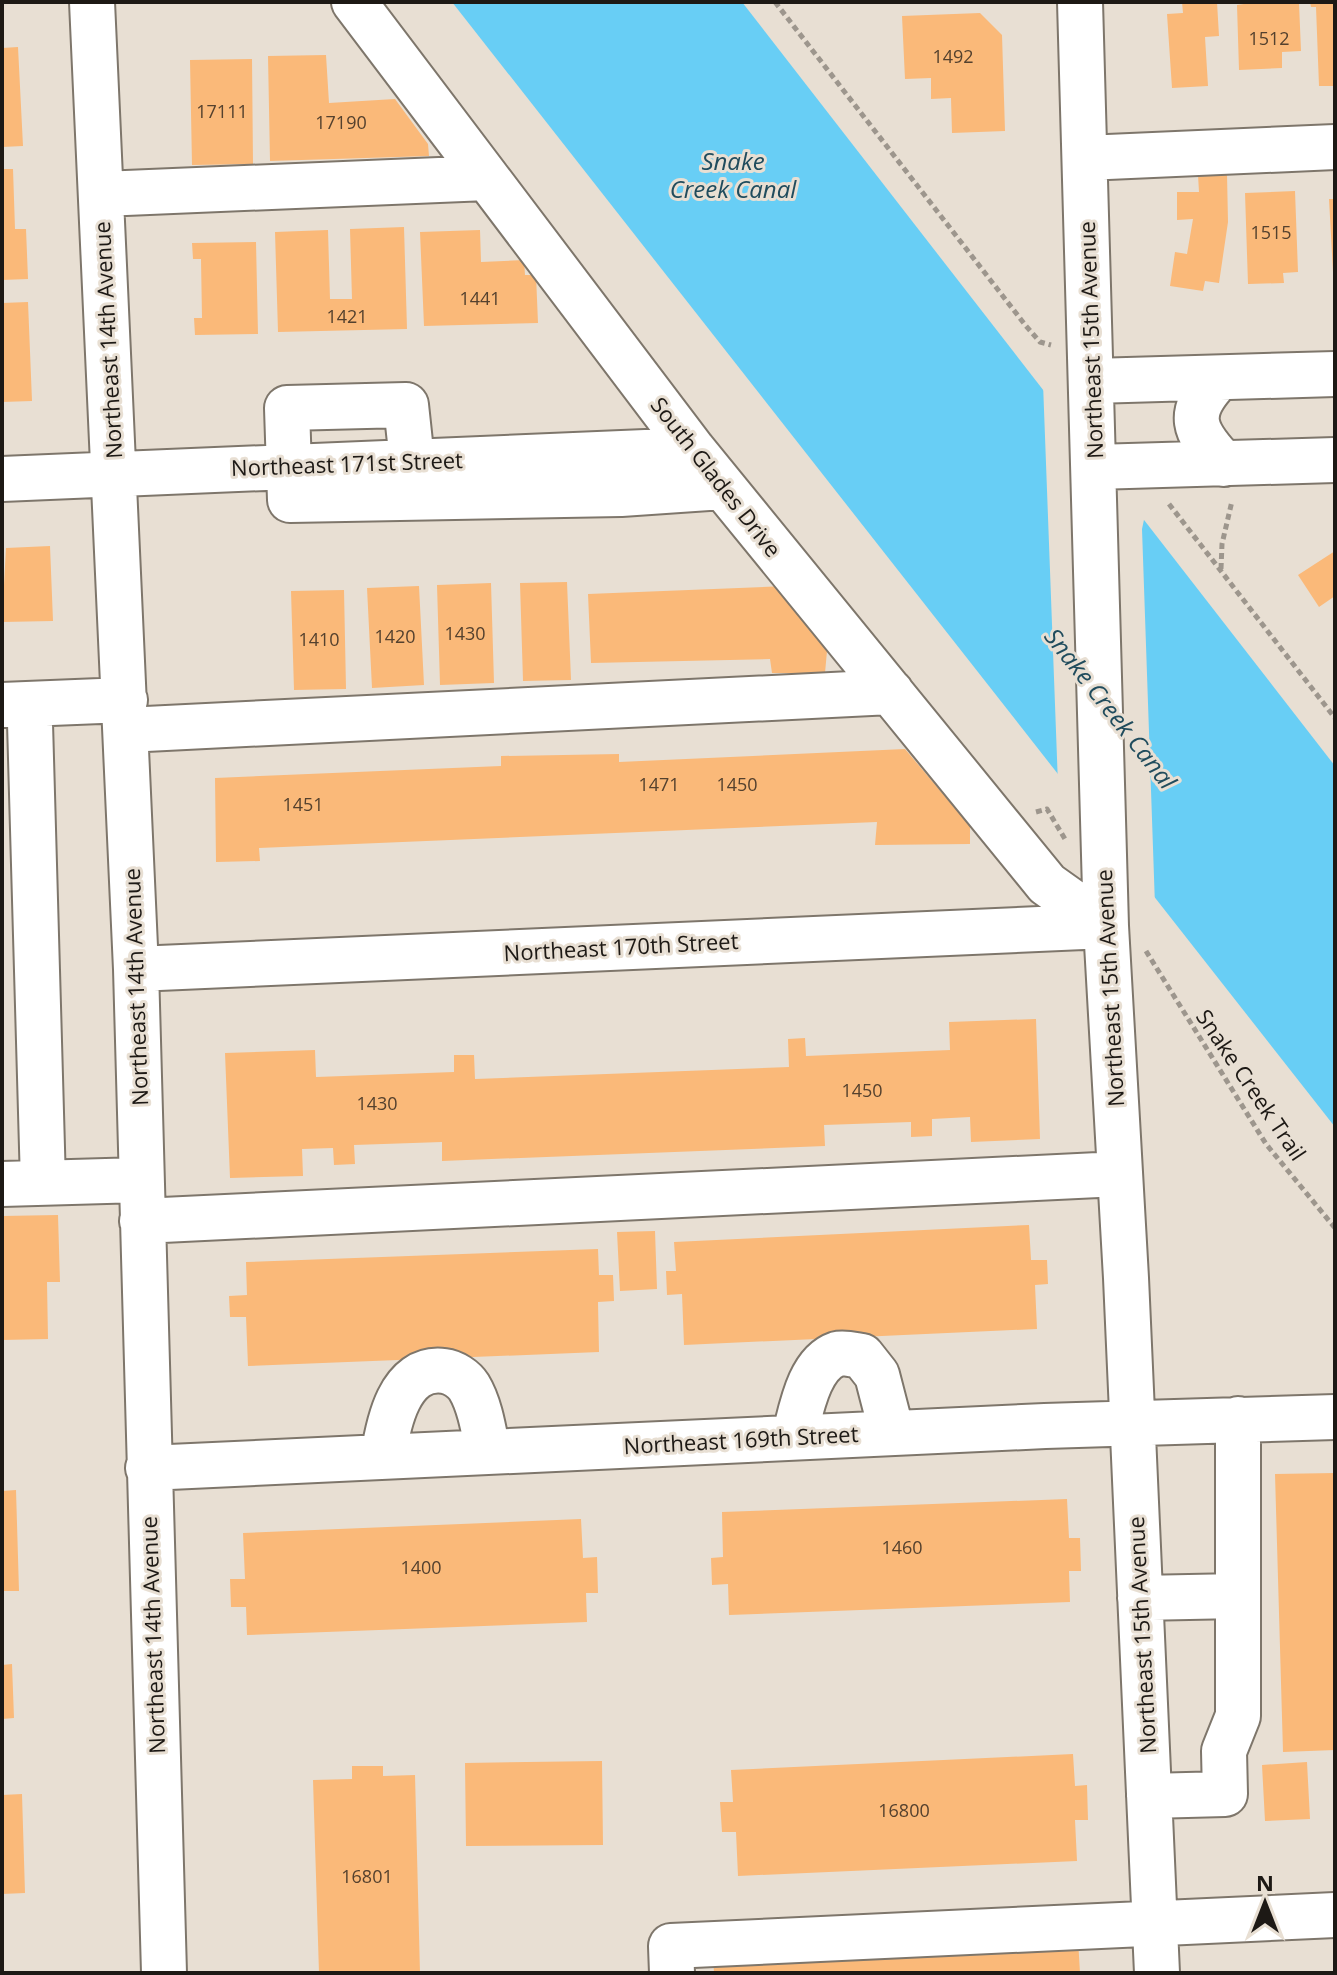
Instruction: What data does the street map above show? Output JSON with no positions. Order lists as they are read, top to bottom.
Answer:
{
  "streets": {
    "street": [
      "Northeast 14th Avenue",
      "Northeast 15th Avenue",
      "Northeast 171st Street",
      "South Glades Drive",
      "Northeast 170th Street",
      "Northeast 169th Street"
    ],
    "path": ["Snake Creek Trail"]
  },
  "crossings": [
    ["Northeast 14th Avenue", "Northeast 171st Street"],
    ["Northeast 14th Avenue", "Northeast 170th Street"],
    ["Northeast 14th Avenue", "Northeast 169th Street"],
    ["Northeast 15th Avenue", "South Glades Drive"],
    ["Northeast 15th Avenue", "Northeast 170th Street"],
    ["Northeast 15th Avenue", "Northeast 169th Street"],
    ["Northeast 171st Street", "South Glades Drive"],
    ["South Glades Drive", "Northeast 170th Street"]
  ],
  "water": ["Snake Creek Canal"],
  "house_numbers": [
    "1512",
    "1492",
    "17111",
    "17190",
    "1515",
    "1441",
    "1421",
    "1430",
    "1420",
    "1410",
    "1471",
    "1450",
    "1451",
    "1450",
    "1430",
    "1460",
    "1400",
    "16800",
    "16801"
  ],
  "north": "top"
}
